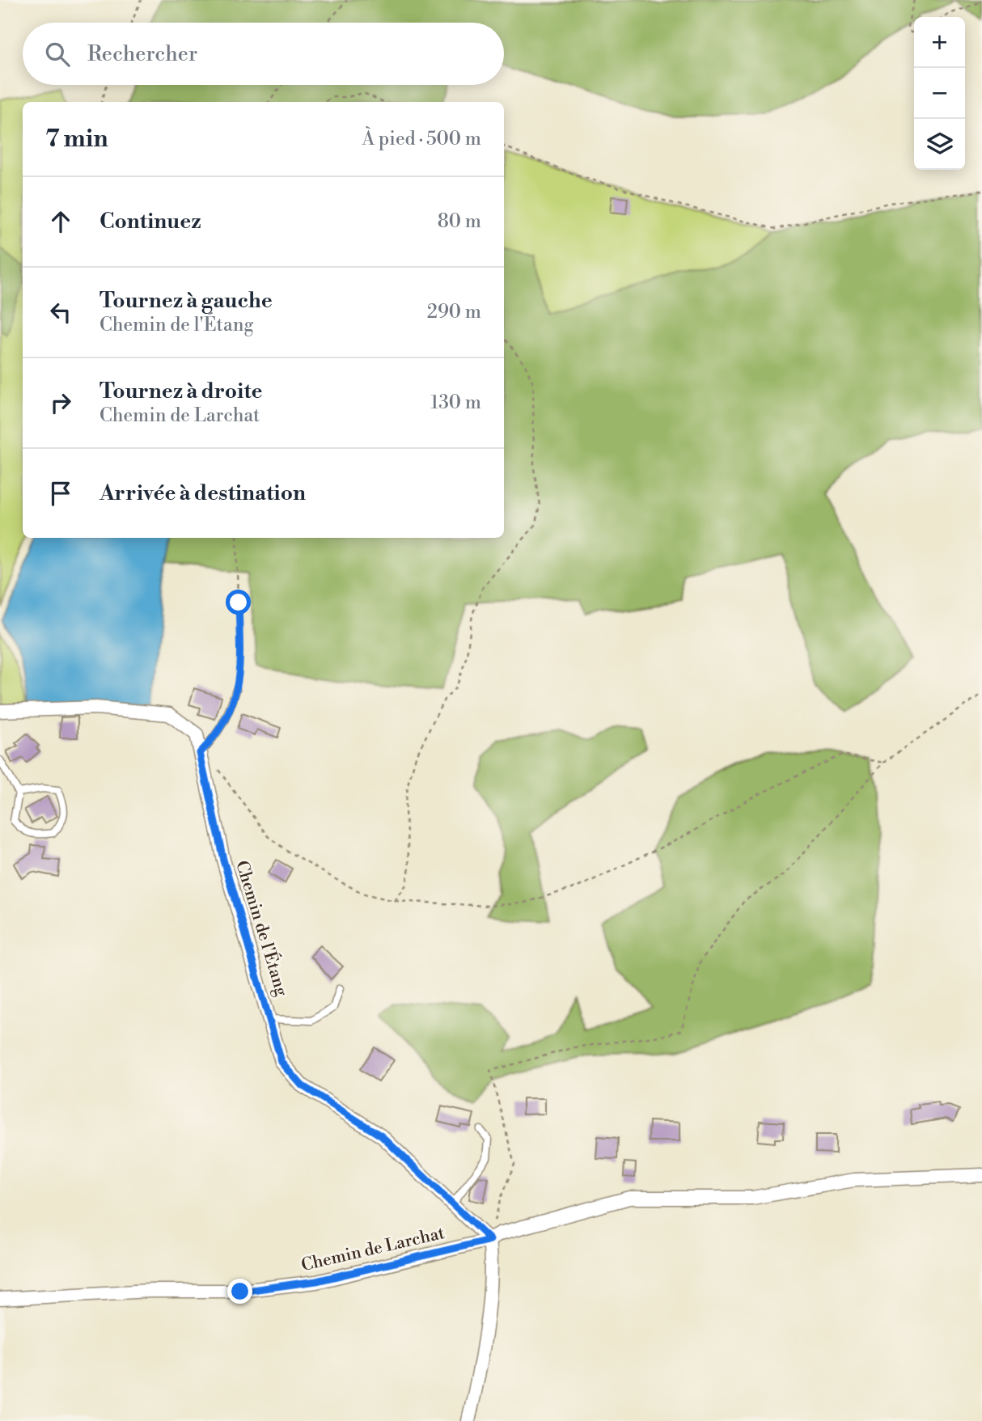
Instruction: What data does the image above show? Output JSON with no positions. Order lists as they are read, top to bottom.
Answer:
{
  "streets": {
    "street": ["Chemin de l'Étang", "Chemin de Larchat"]
  },
  "crossings": [
    ["Chemin de l'Étang", "Chemin de Larchat"]
  ],
  "page": {
    "map_buttons": ["+", "−"],
    "search": "Rechercher",
    "heading": ["7 min", "À pied · 500 m"],
    "list": [
      ["Continuez", "80 m"],
      ["Tournez à gauche", "Chemin de l'Étang", "290 m"],
      ["Tournez à droite", "Chemin de Larchat", "130 m"],
      "Arrivée à destination"
    ]
  }
}
